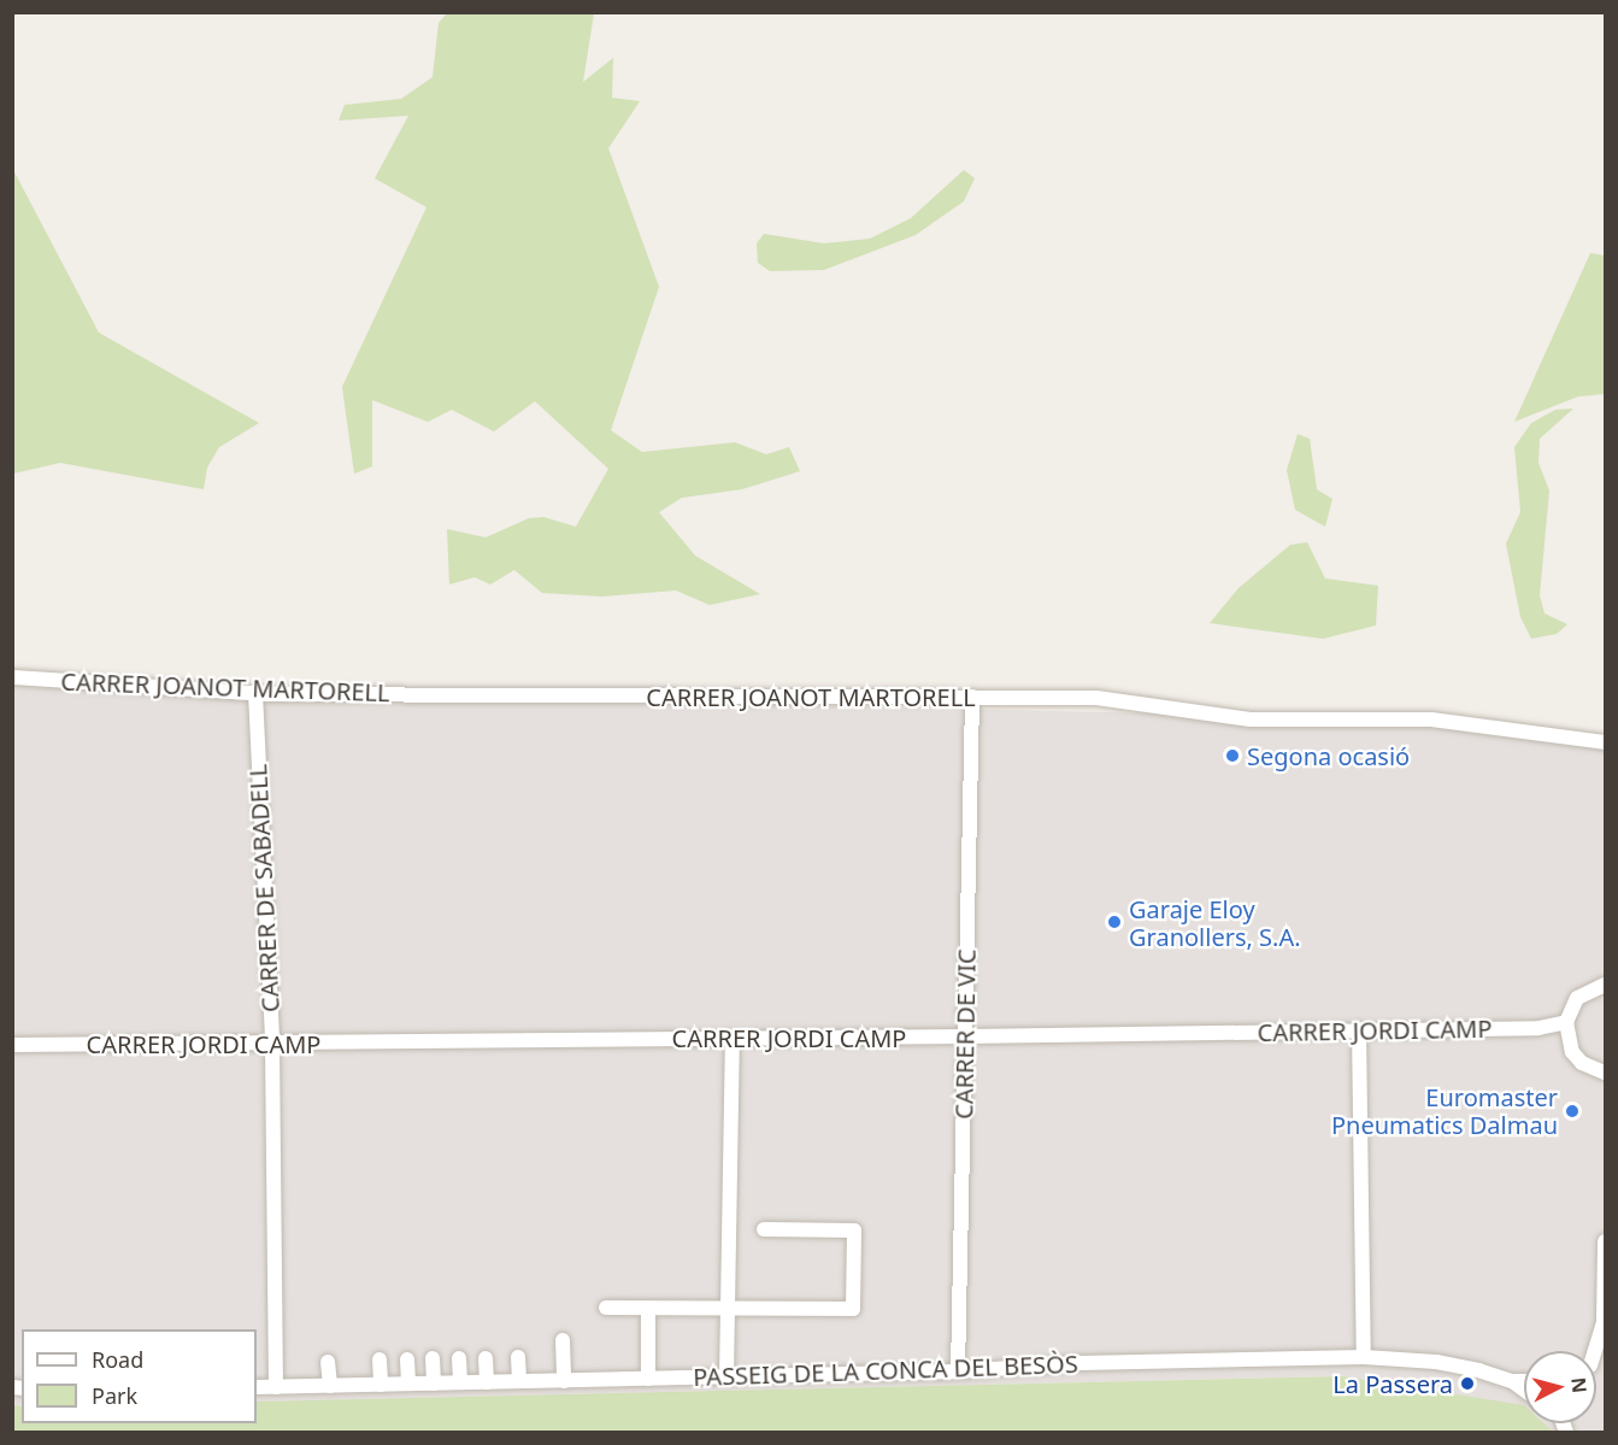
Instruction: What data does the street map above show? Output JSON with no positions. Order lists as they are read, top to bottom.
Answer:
{
  "streets": {
    "street": [
      "CARRER JOANOT MARTORELL",
      "CARRER DE SABADELL",
      "CARRER JORDI CAMP",
      "CARRER DE VIC",
      "PASSEIG DE LA CONCA DEL BESÒS"
    ]
  },
  "crossings": [
    ["CARRER JOANOT MARTORELL", "CARRER DE SABADELL"],
    ["CARRER JOANOT MARTORELL", "CARRER DE VIC"],
    ["CARRER DE SABADELL", "CARRER JORDI CAMP"],
    ["CARRER DE SABADELL", "PASSEIG DE LA CONCA DEL BESÒS"],
    ["CARRER JORDI CAMP", "CARRER DE VIC"],
    ["CARRER DE VIC", "PASSEIG DE LA CONCA DEL BESÒS"]
  ],
  "places": [
    "Segona ocasió",
    "Garaje Eloy Granollers, S.A.",
    "Euromaster Pneumatics Dalmau",
    "La Passera"
  ],
  "legend": ["Road", "Park"],
  "north": "right"
}
